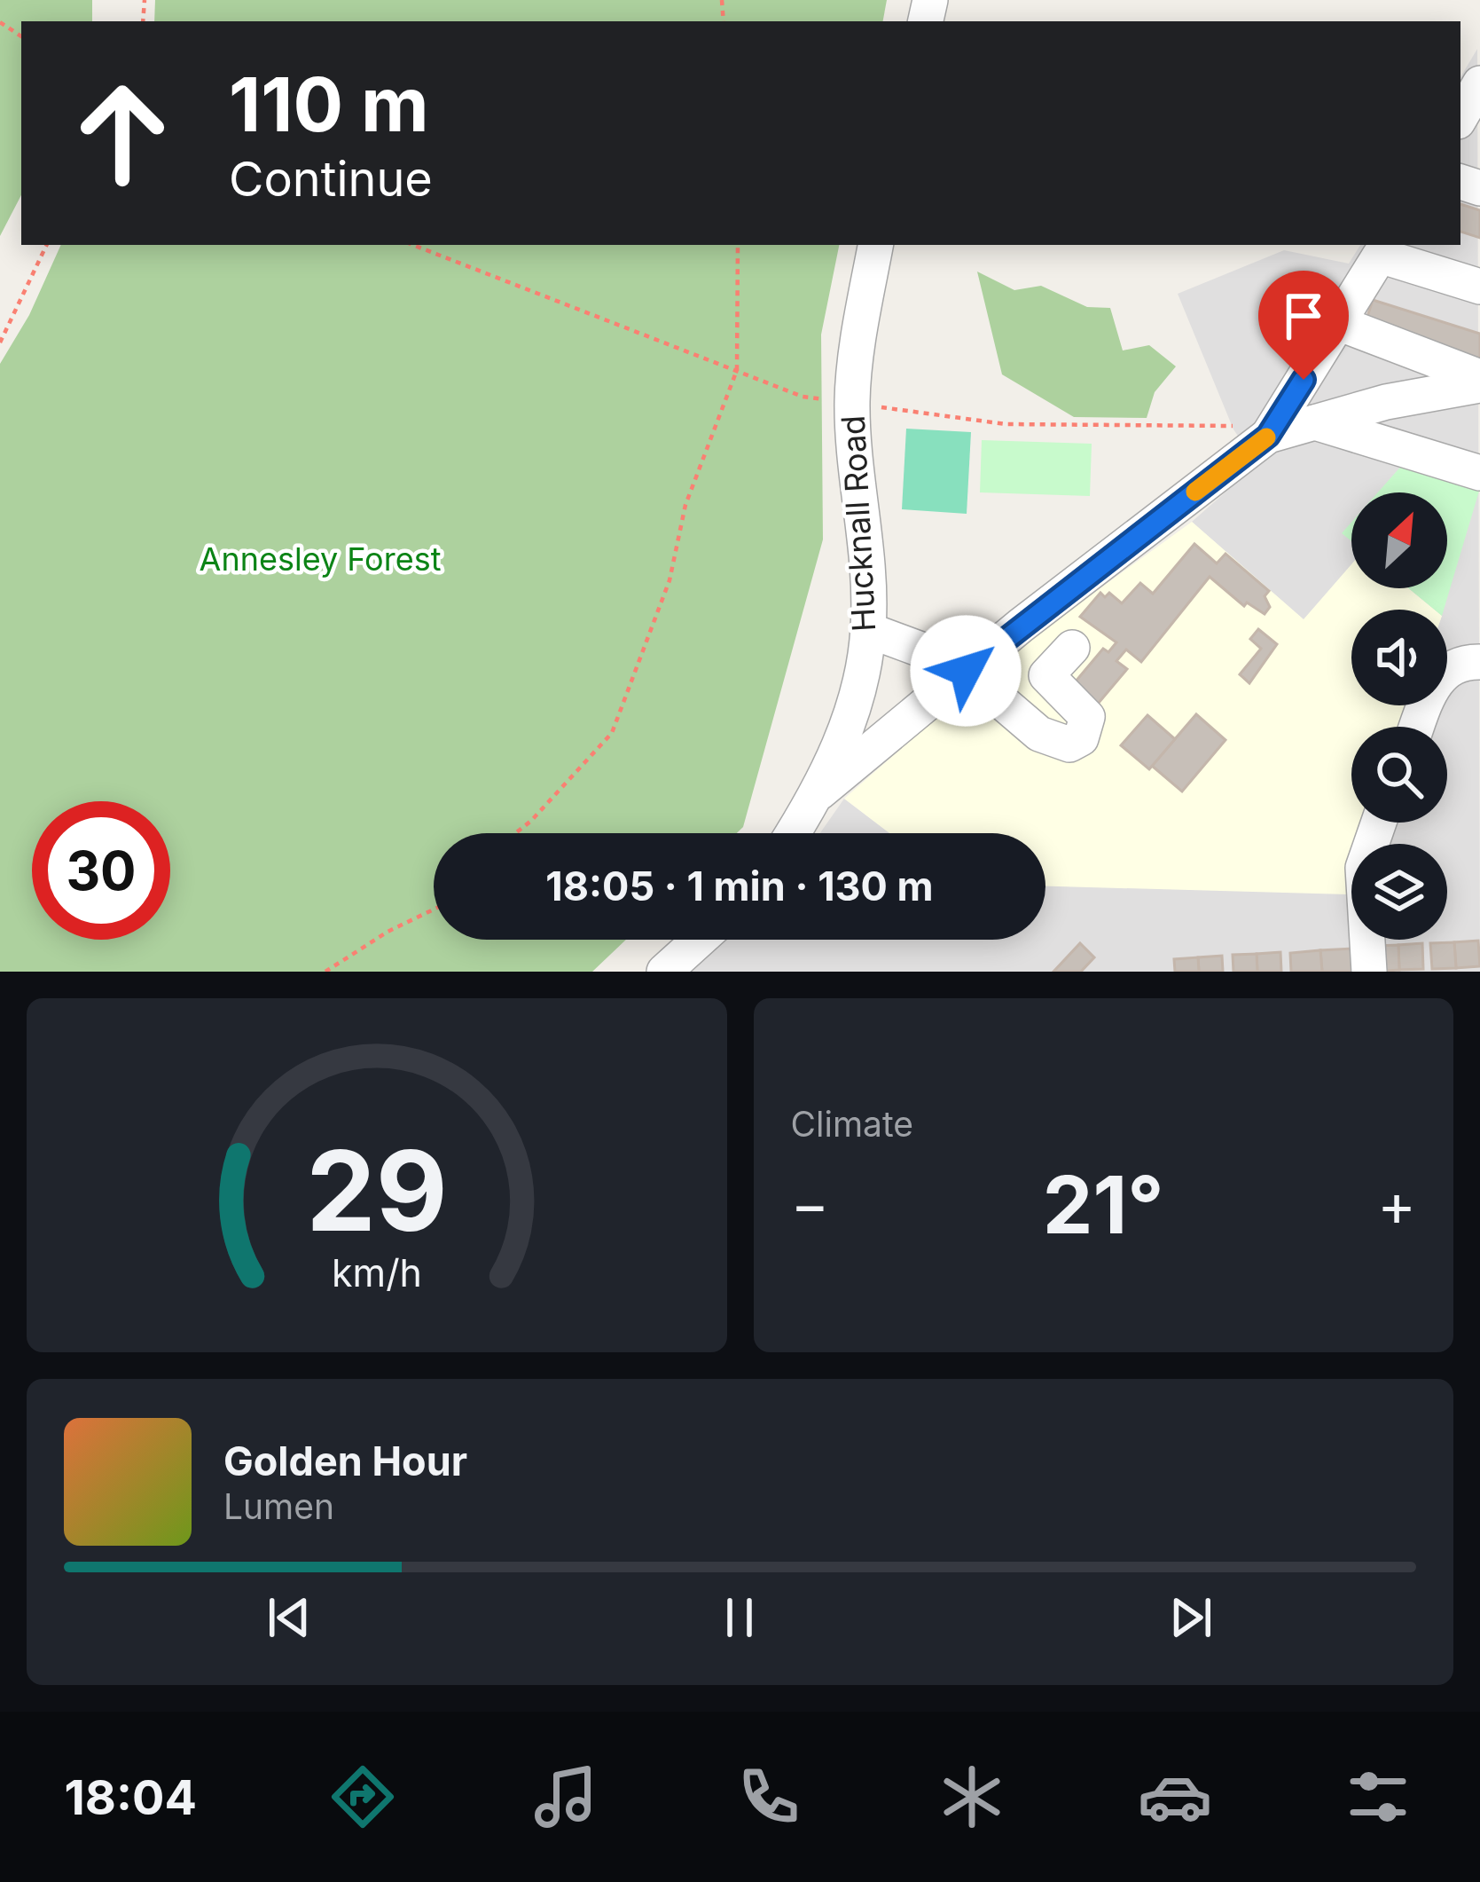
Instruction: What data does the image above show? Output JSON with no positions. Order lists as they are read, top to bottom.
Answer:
{
  "streets": {
    "street": ["Hucknall Road"]
  },
  "parks": ["Annesley Forest"],
  "north": "top right",
  "page": {
    "turn": ["110 m", "Continue"],
    "limit": "30",
    "trip": "18:05 · 1 min · 130 m",
    "tile": "Climate",
    "heat": ["−", "21°", "+"],
    "song": ["Golden Hour", "Lumen"],
    "tabs": "18:04",
    "gauge": ["29", "km/h"]
  }
}
